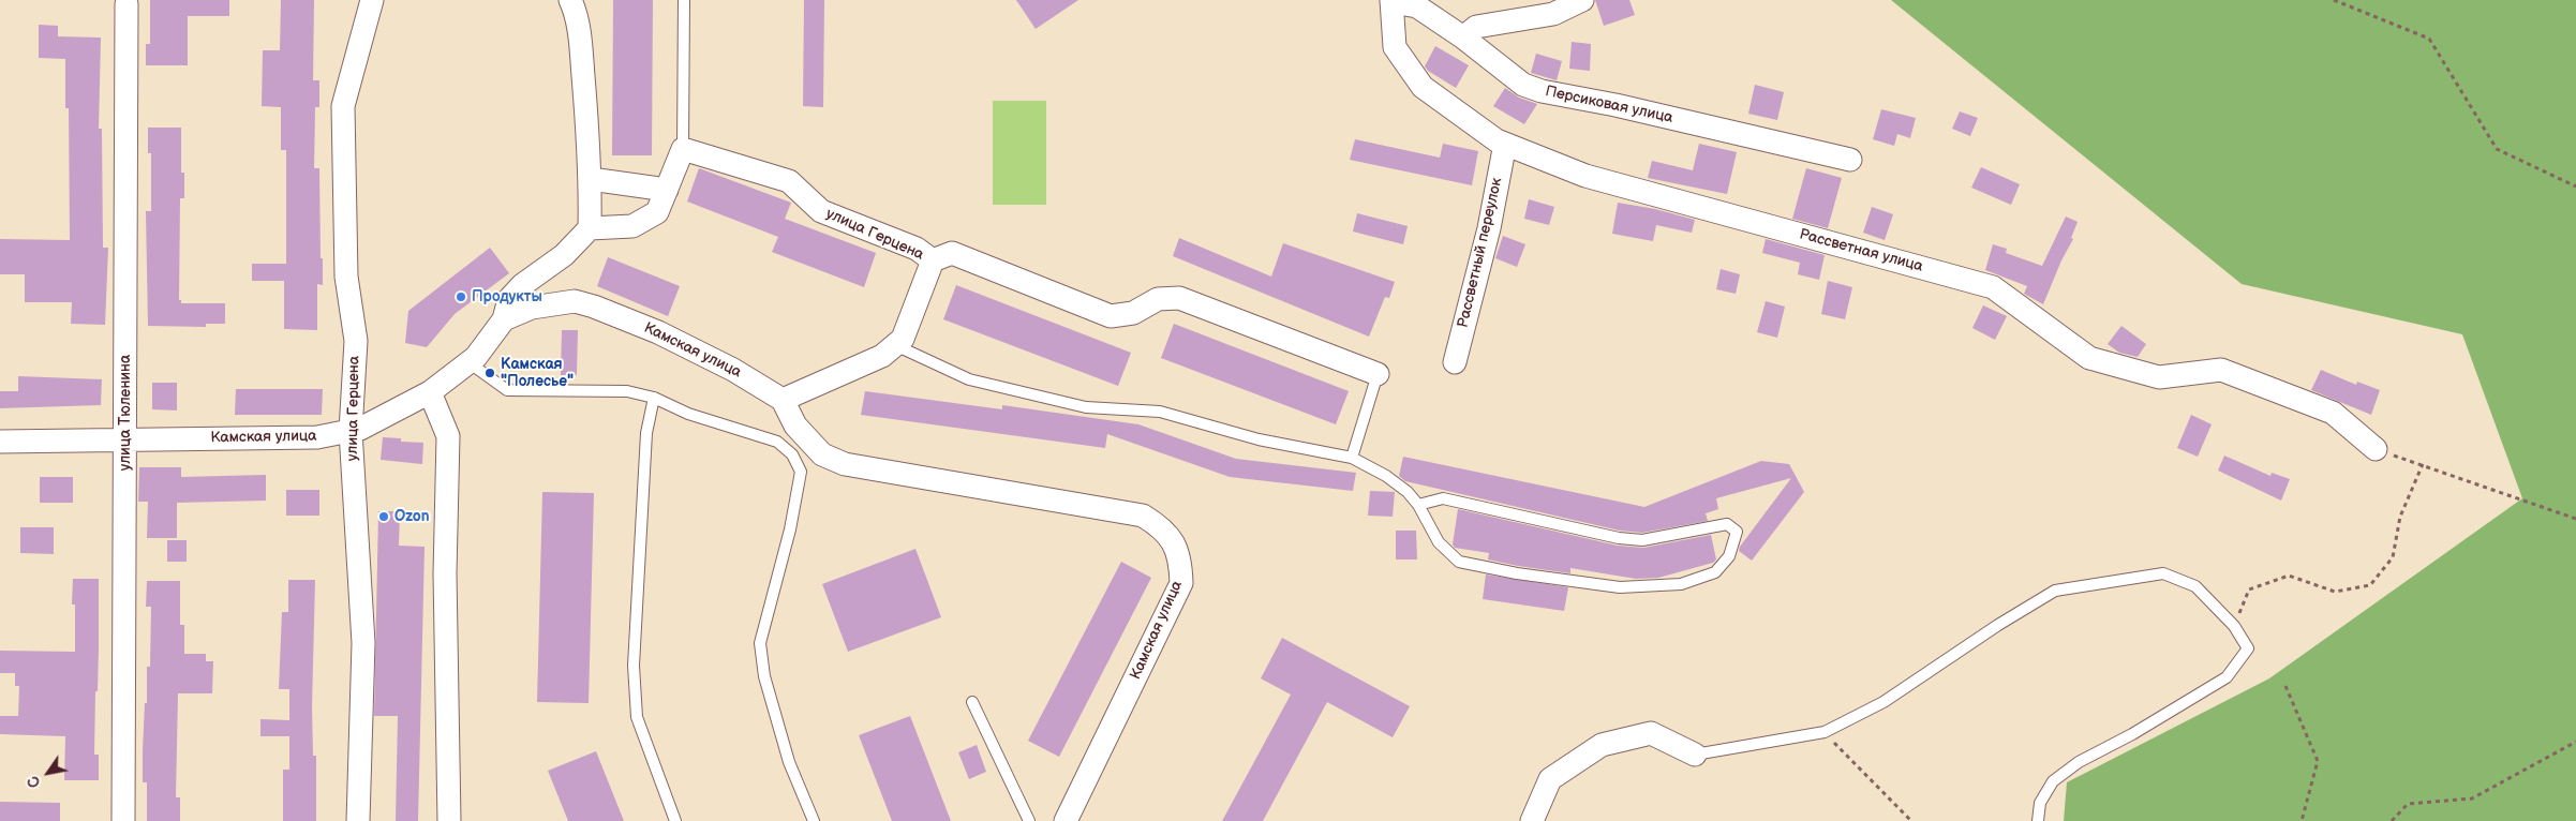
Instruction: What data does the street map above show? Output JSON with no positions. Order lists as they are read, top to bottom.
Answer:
{
  "streets": {
    "street": [
      "Персиковая улица",
      "улица Герцена",
      "Рассветная улица",
      "Рассветный переулок",
      "Камская улица",
      "улица Тюленина"
    ]
  },
  "crossings": [
    ["Персиковая улица", "Рассветная улица"],
    ["улица Герцена", "Камская улица"],
    ["Рассветная улица", "Рассветный переулок"],
    ["Камская улица", "улица Тюленина"]
  ],
  "places": ["Продукты", "Камская \"Полесье\"", "Ozon"],
  "north": "bottom left"
}
